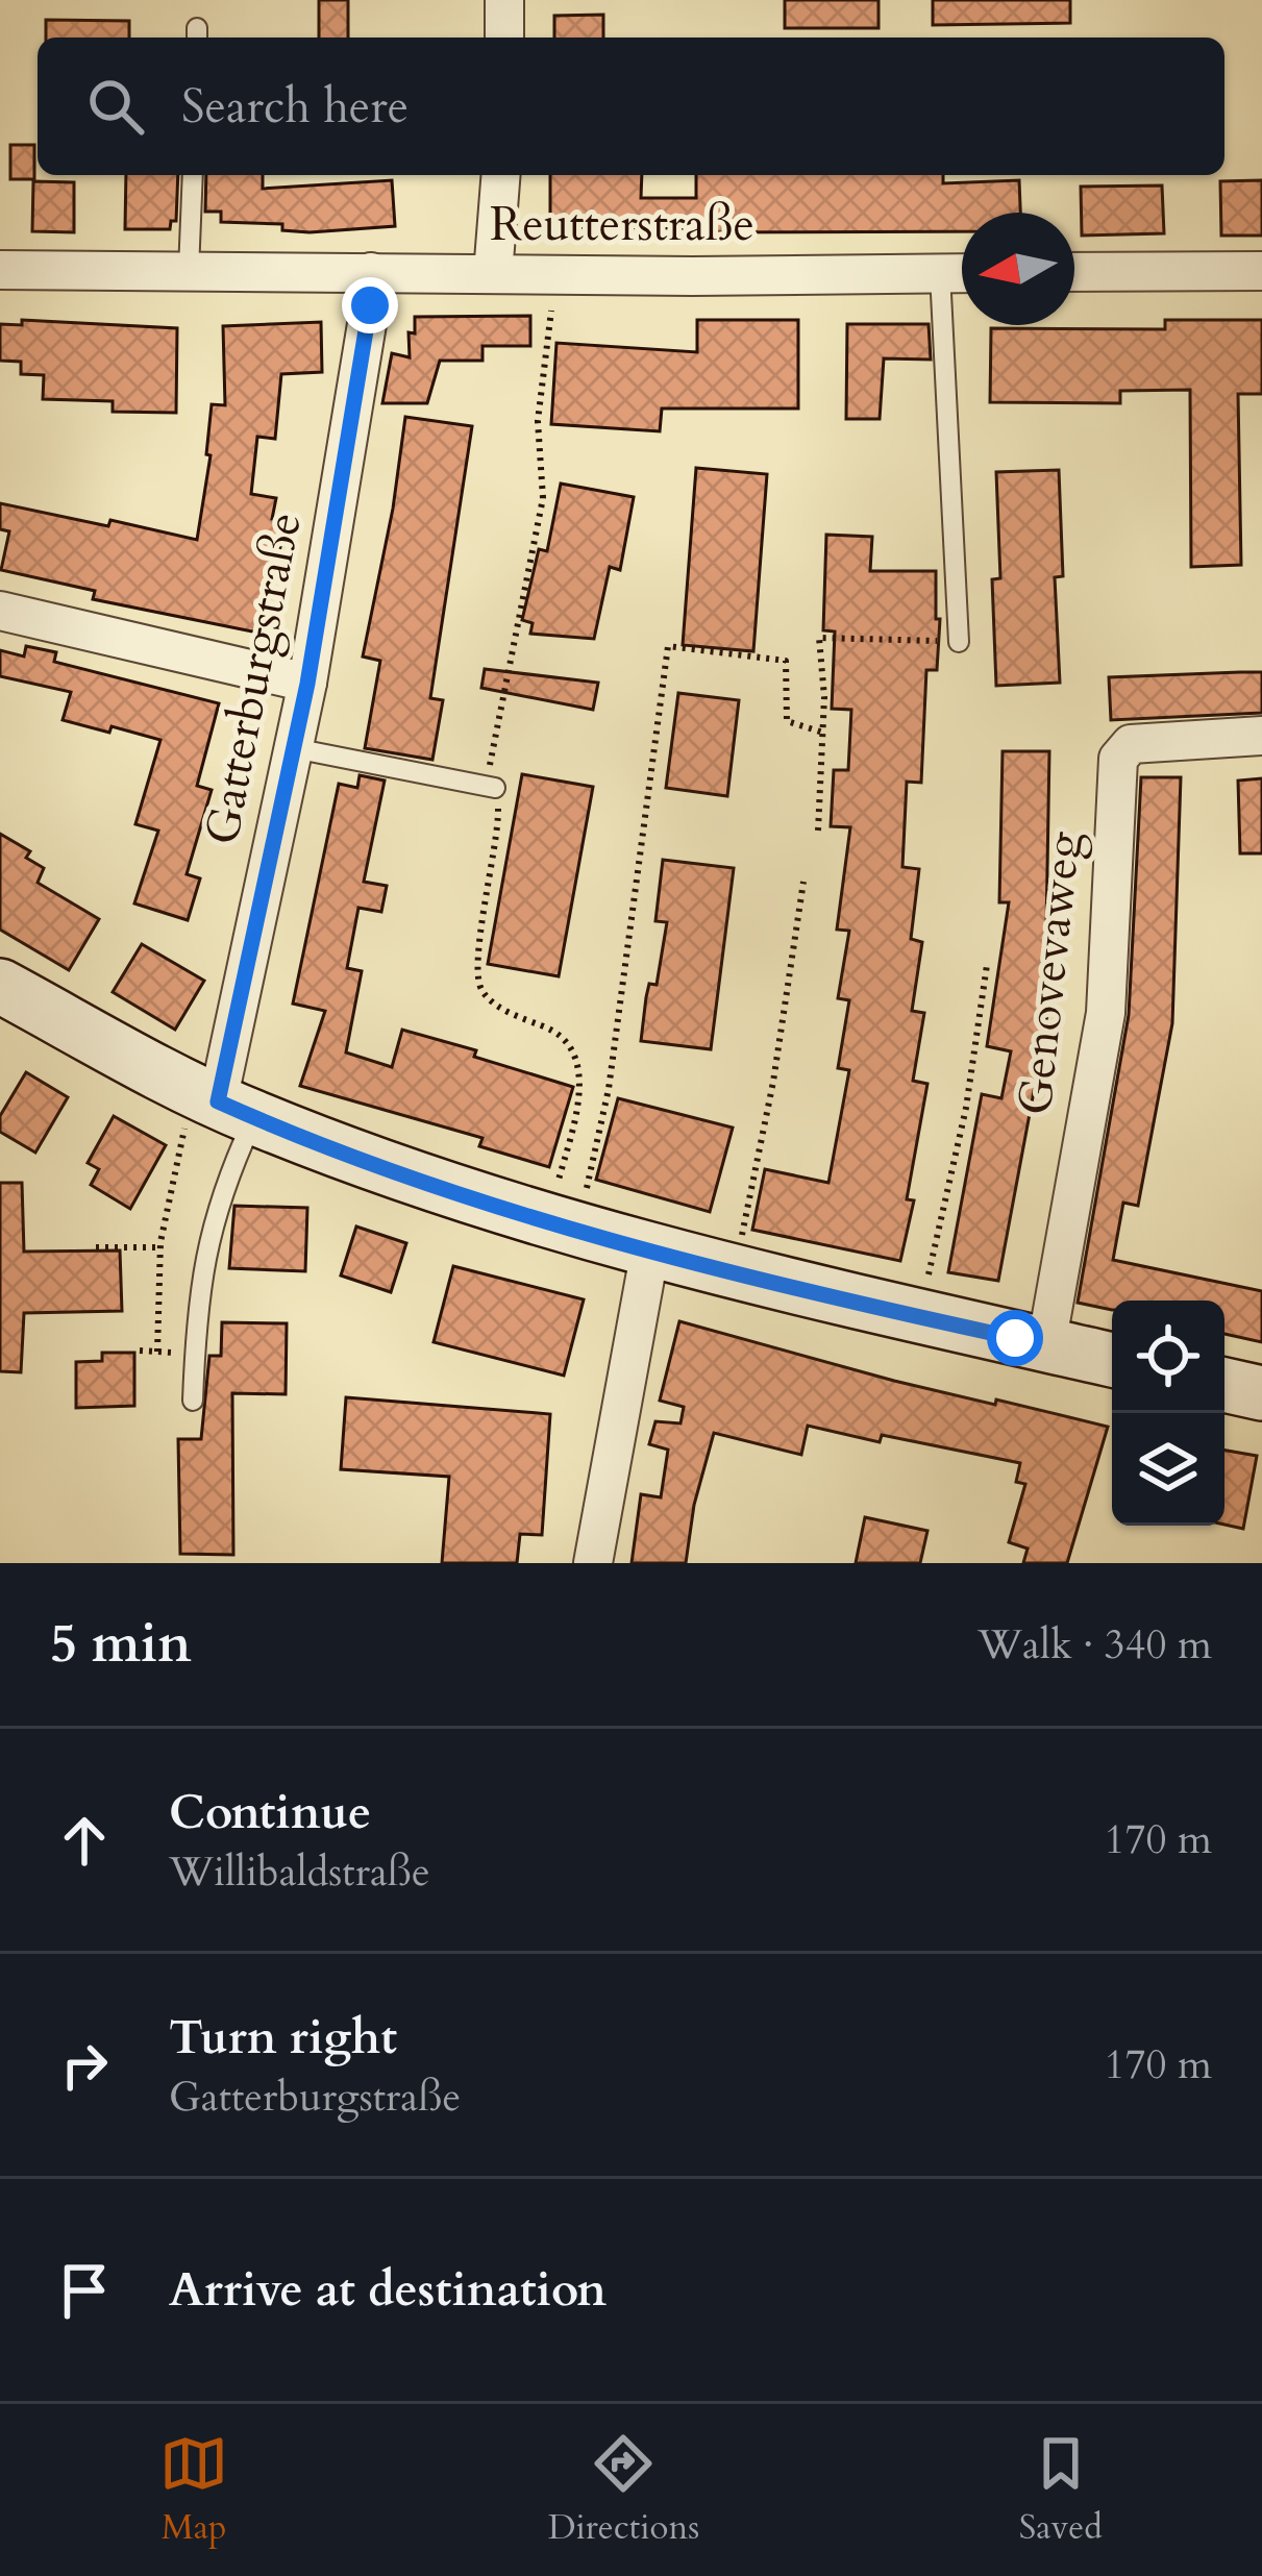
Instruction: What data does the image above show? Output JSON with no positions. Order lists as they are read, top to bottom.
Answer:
{
  "streets": {
    "street": ["Reutterstraße", "Gatterburgstraße", "Genovevaweg"]
  },
  "crossings": [
    ["Reutterstraße", "Gatterburgstraße"]
  ],
  "north": "left",
  "page": {
    "search": "Search here",
    "heading": ["5 min", "Walk · 340 m"],
    "list": [
      ["Continue", "Willibaldstraße", "170 m"],
      ["Turn right", "Gatterburgstraße", "170 m"],
      "Arrive at destination"
    ],
    "nav": ["Map", "Directions", "Saved"]
  }
}
